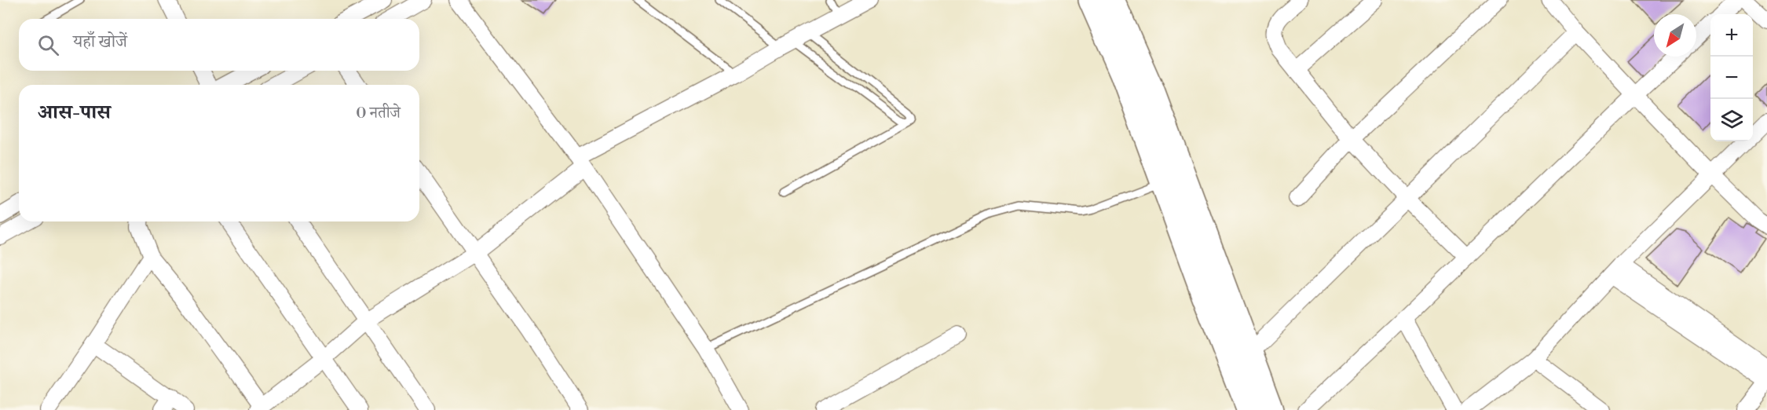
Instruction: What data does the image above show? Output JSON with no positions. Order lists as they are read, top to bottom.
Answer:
{
  "north": "bottom left",
  "page": {
    "map_buttons": ["+", "−"],
    "search": "यहाँ खोजें",
    "heading": ["आस-पास", "0 नतीजे"]
  }
}
